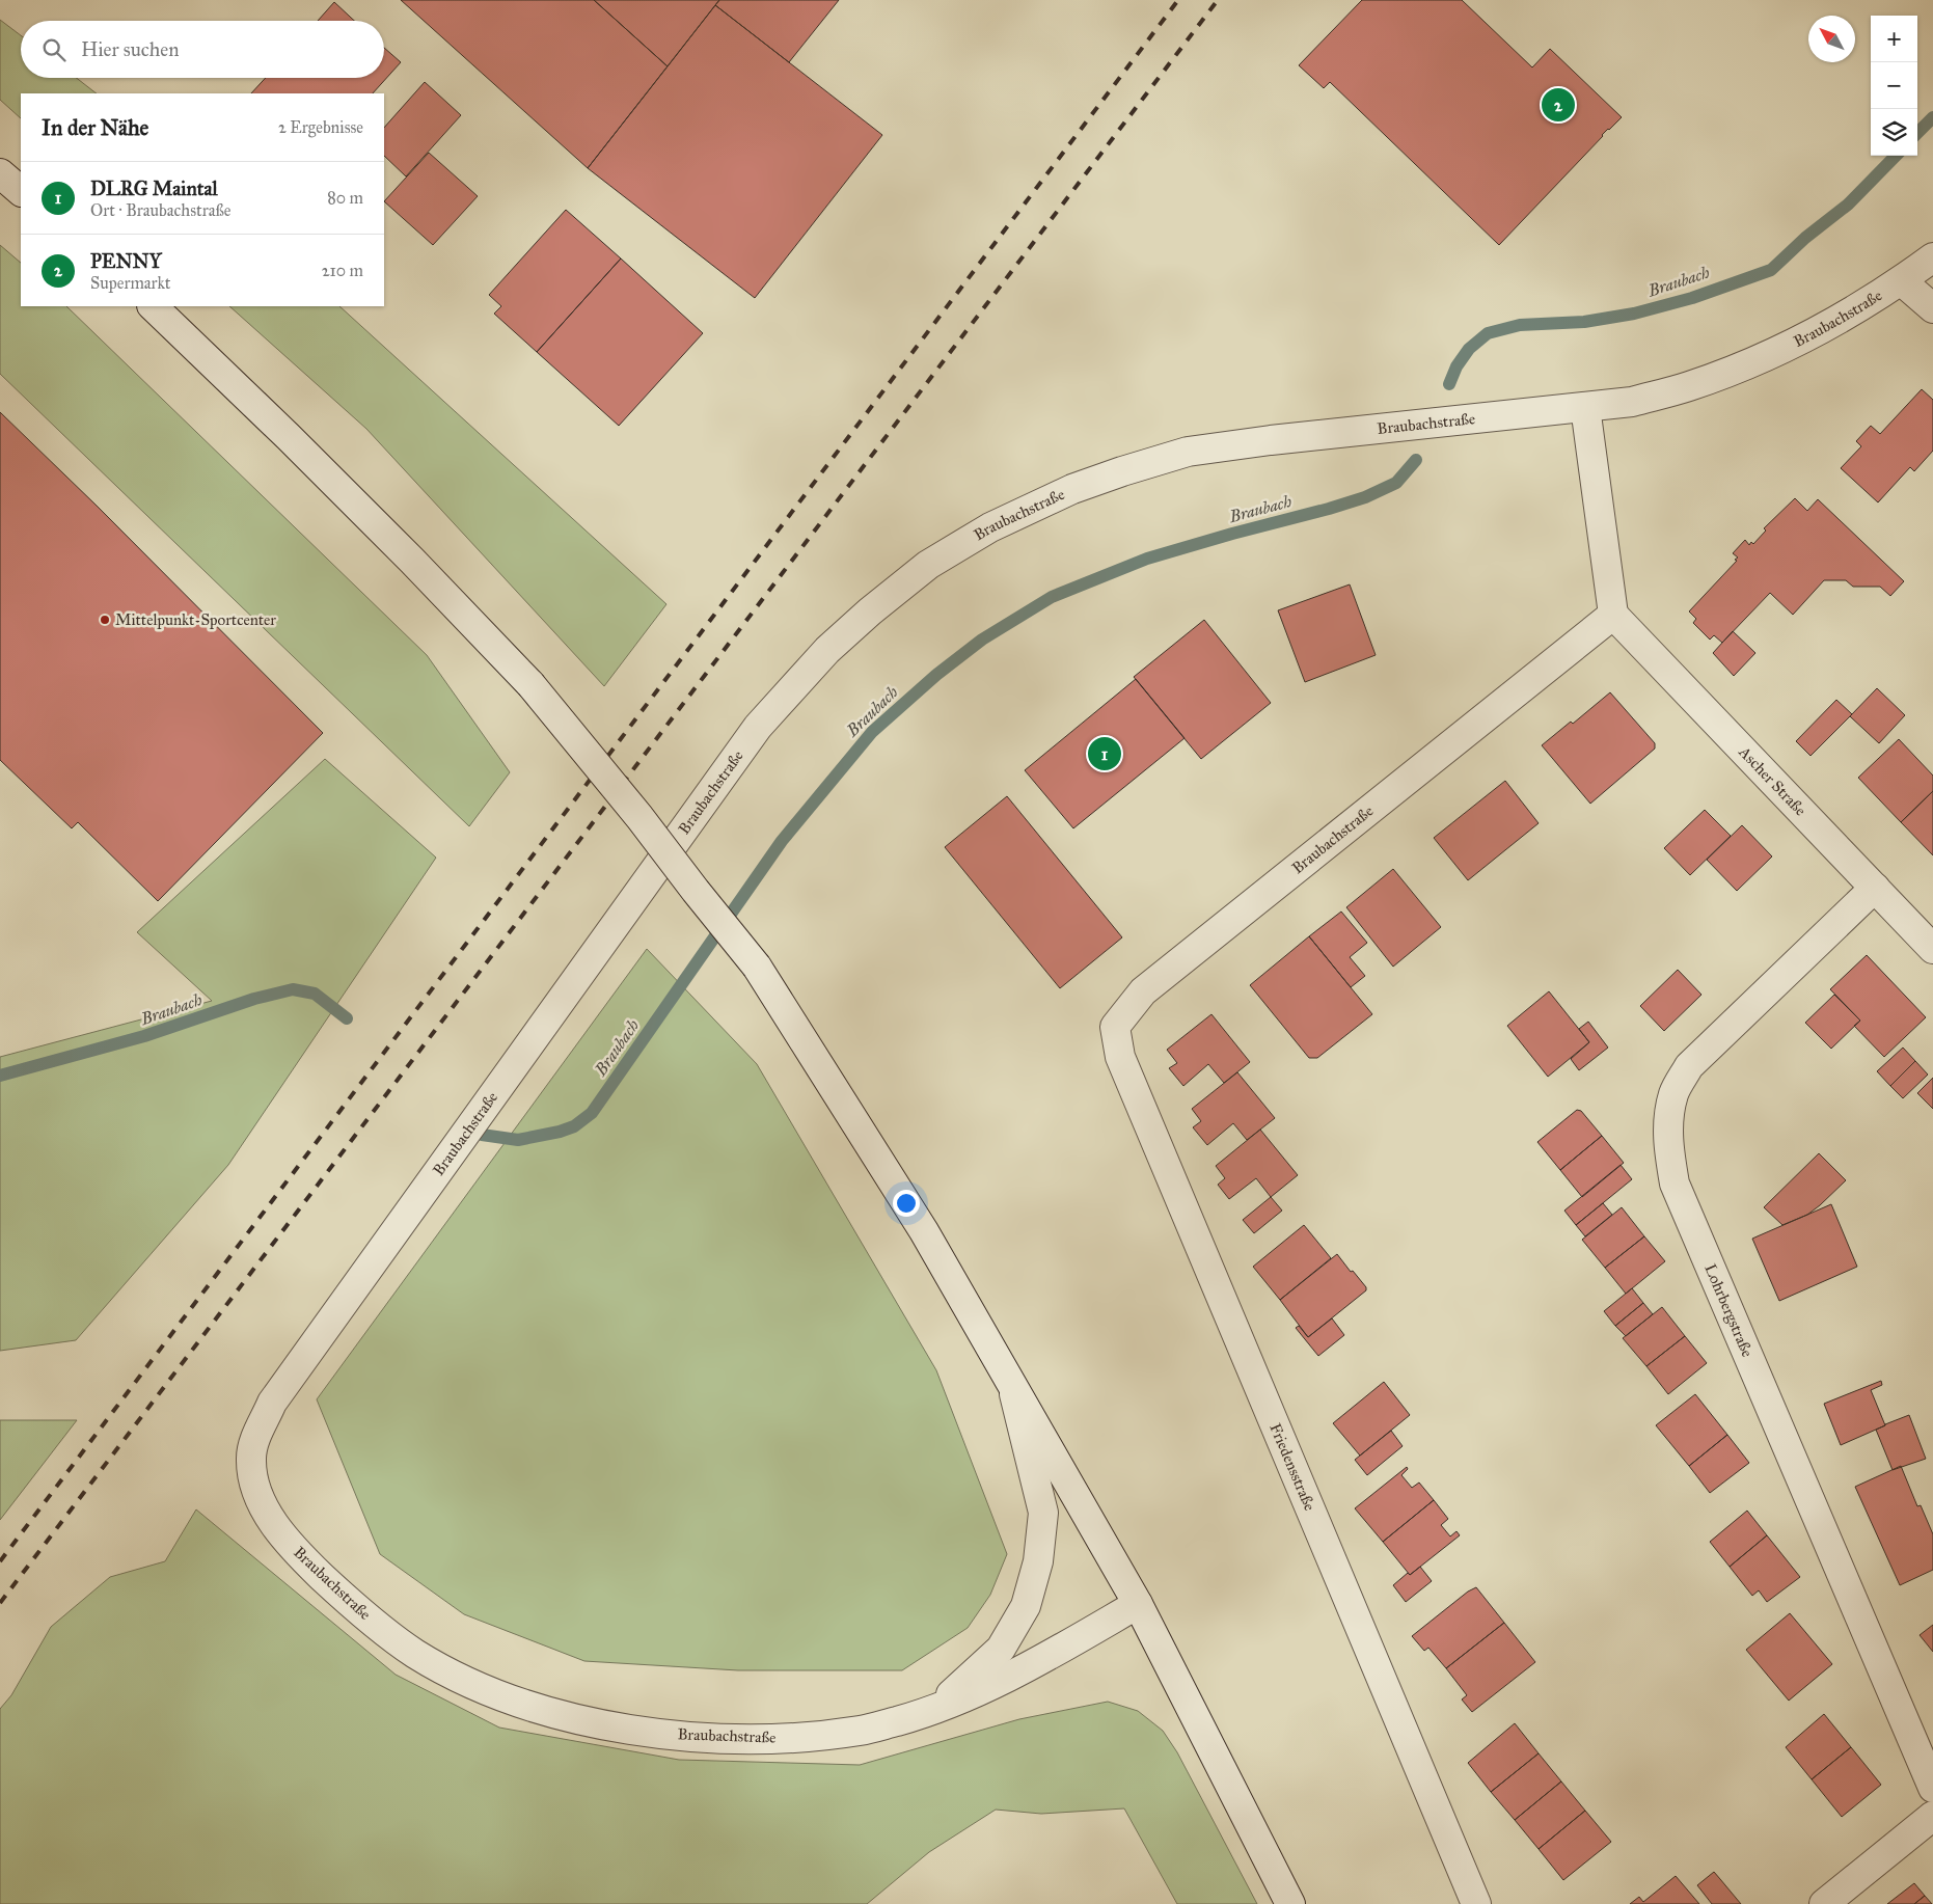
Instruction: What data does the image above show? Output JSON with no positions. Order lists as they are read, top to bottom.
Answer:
{
  "streets": {
    "street": [
      "Braubachstraße",
      "Ascher Straße",
      "Lohrbergstraße",
      "Friedensstraße"
    ]
  },
  "crossings": [
    ["Braubachstraße", "Ascher Straße"],
    ["Braubachstraße", "Friedensstraße"],
    ["Ascher Straße", "Lohrbergstraße"]
  ],
  "water": ["Braubach"],
  "places": ["Mittelpunkt-Sportcenter"],
  "north": "top left",
  "page": {
    "map_buttons": ["+", "−"],
    "search": "Hier suchen",
    "pins": ["2", "1"],
    "heading": ["In der Nähe", "2 Ergebnisse"],
    "list": [
      {
        "mark": "1",
        "name": "DLRG Maintal",
        "note": "Ort · Braubachstraße",
        "value": "80 m"
      },
      {
        "mark": "2",
        "name": "PENNY",
        "note": "Supermarkt",
        "value": "210 m"
      }
    ]
  }
}
